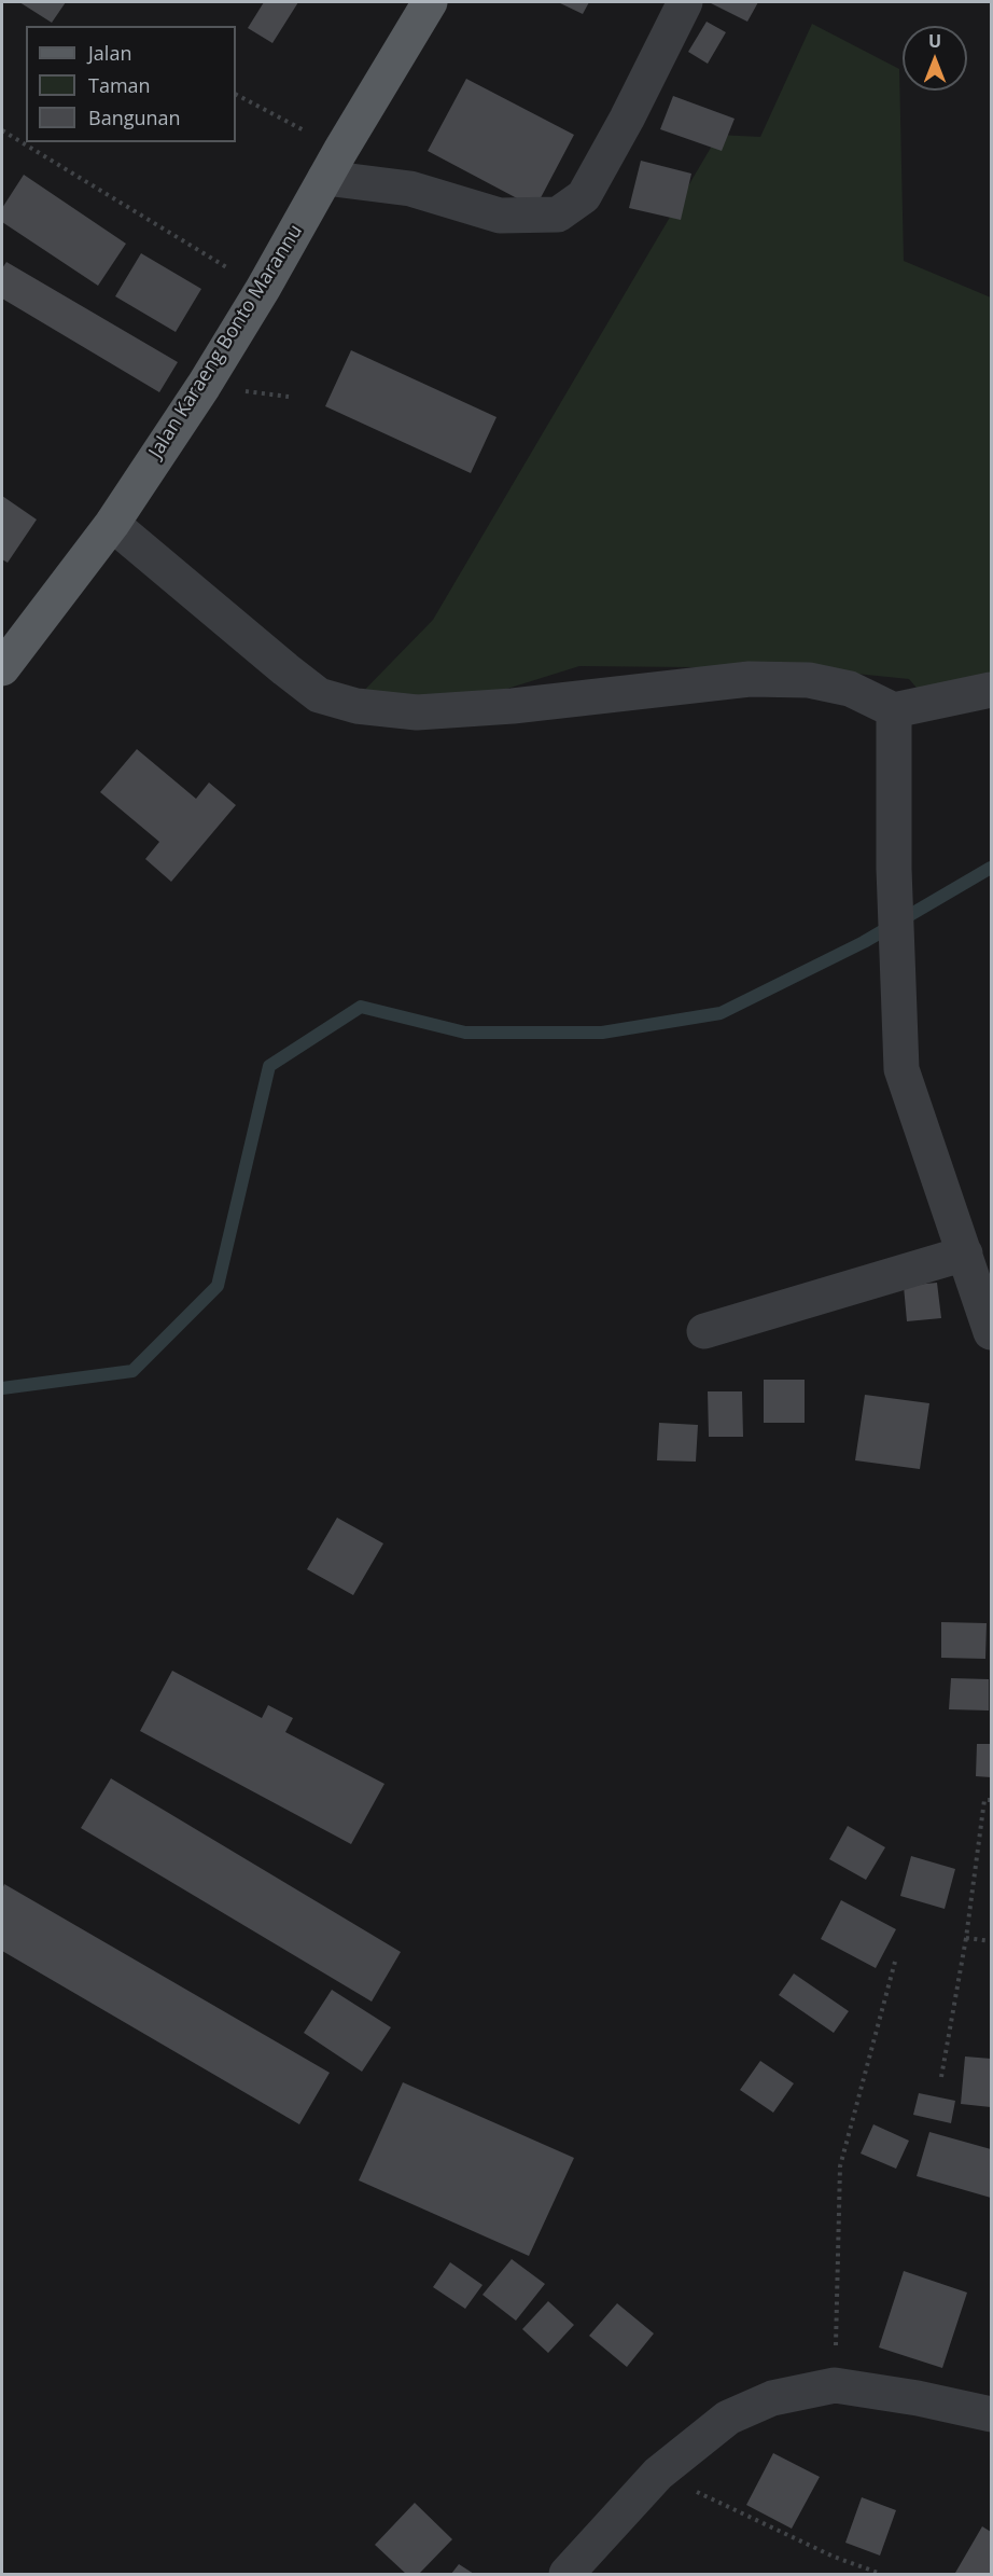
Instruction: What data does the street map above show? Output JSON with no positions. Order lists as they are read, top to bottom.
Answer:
{
  "streets": {
    "main road": ["Jalan Karaeng Bonto Marannu"]
  },
  "legend": ["Jalan", "Taman", "Bangunan"],
  "north": "top"
}
